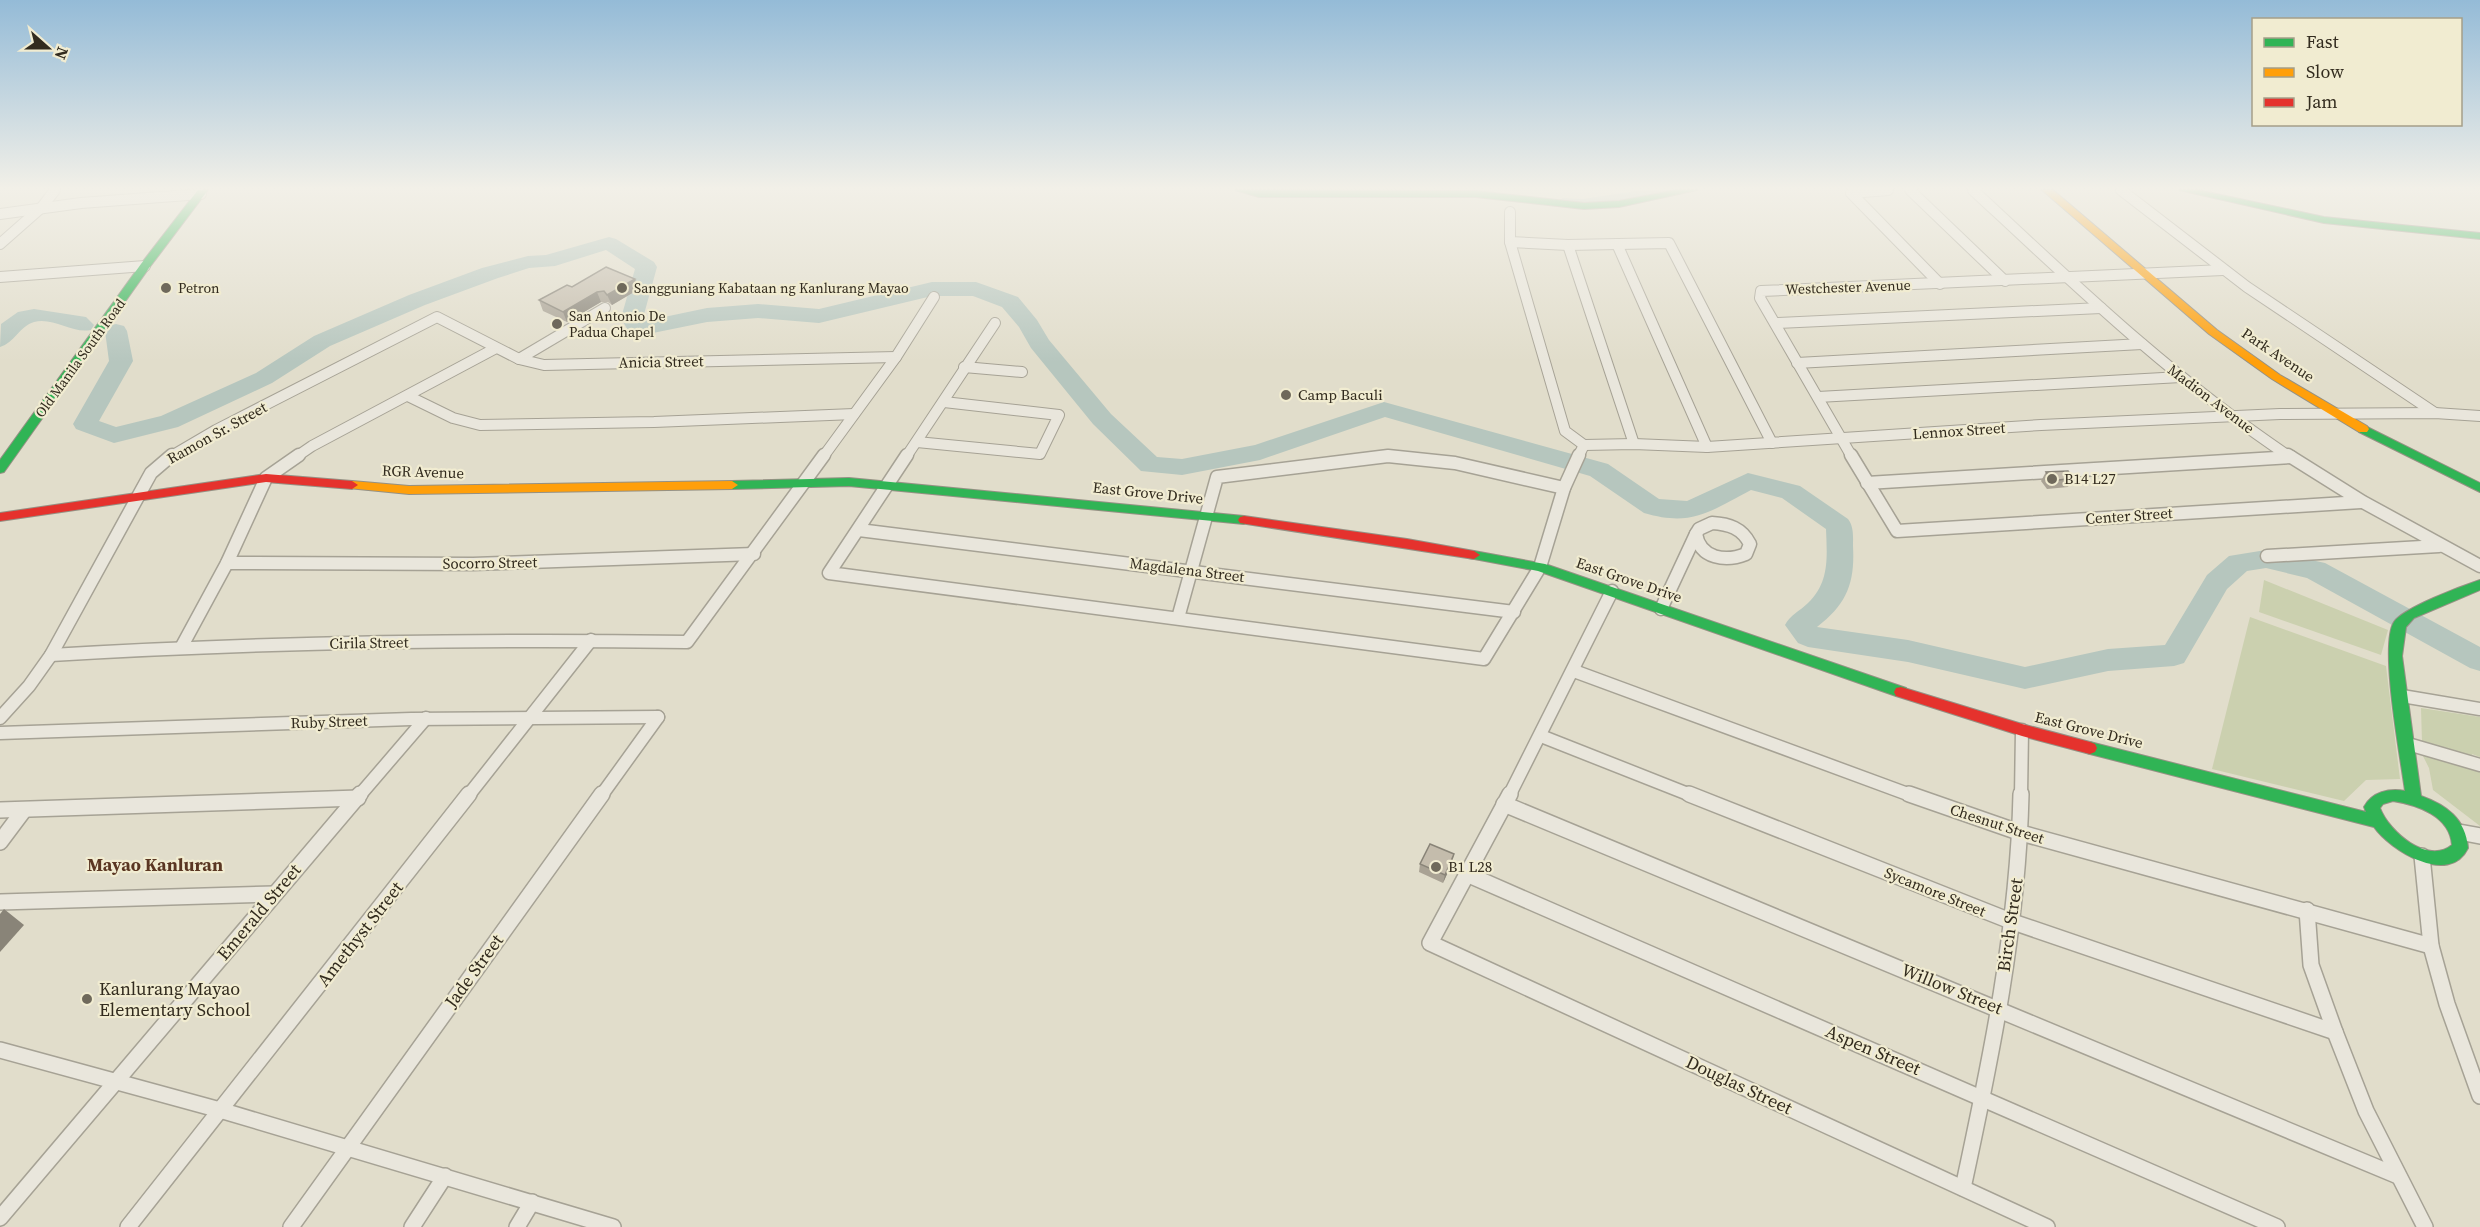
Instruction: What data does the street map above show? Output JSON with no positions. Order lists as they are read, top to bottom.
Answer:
{
  "streets": {
    "street": [
      "Westchester Avenue",
      "Park Avenue",
      "Old Manila South Road",
      "Anicia Street",
      "Madion Avenue",
      "Lennox Street",
      "Ramon Sr. Street",
      "RGR Avenue",
      "East Grove Drive",
      "Center Street",
      "Socorro Street",
      "Magdalena Street",
      "Cirila Street",
      "Ruby Street",
      "Chesnut Street",
      "Sycamore Street",
      "Emerald Street",
      "Birch Street",
      "Amethyst Street",
      "Jade Street",
      "Willow Street",
      "Aspen Street",
      "Douglas Street"
    ]
  },
  "crossings": [
    ["Westchester Avenue", "Park Avenue"],
    ["Westchester Avenue", "Madion Avenue"],
    ["Park Avenue", "Lennox Street"],
    ["Anicia Street", "Ramon Sr. Street"],
    ["Madion Avenue", "Lennox Street"],
    ["Madion Avenue", "Center Street"],
    ["Ramon Sr. Street", "RGR Avenue"],
    ["Ramon Sr. Street", "Cirila Street"],
    ["RGR Avenue", "East Grove Drive"],
    ["East Grove Drive", "Birch Street"],
    ["Socorro Street", "Cirila Street"],
    ["Cirila Street", "Amethyst Street"],
    ["Ruby Street", "Emerald Street"],
    ["Ruby Street", "Amethyst Street"],
    ["Ruby Street", "Jade Street"],
    ["Chesnut Street", "Birch Street"],
    ["Sycamore Street", "Birch Street"],
    ["Birch Street", "Willow Street"],
    ["Birch Street", "Aspen Street"],
    ["Birch Street", "Douglas Street"],
    ["Aspen Street", "Douglas Street"]
  ],
  "districts": ["Mayao Kanluran"],
  "places": [
    "Petron",
    "Sangguniang Kabataan ng Kanlurang Mayao",
    "San Antonio De Padua Chapel",
    "Camp Baculi",
    "B14 L27",
    "B1 L28",
    "Kanlurang Mayao Elementary School"
  ],
  "legend": ["Fast", "Slow", "Jam"],
  "north": "right"
}
